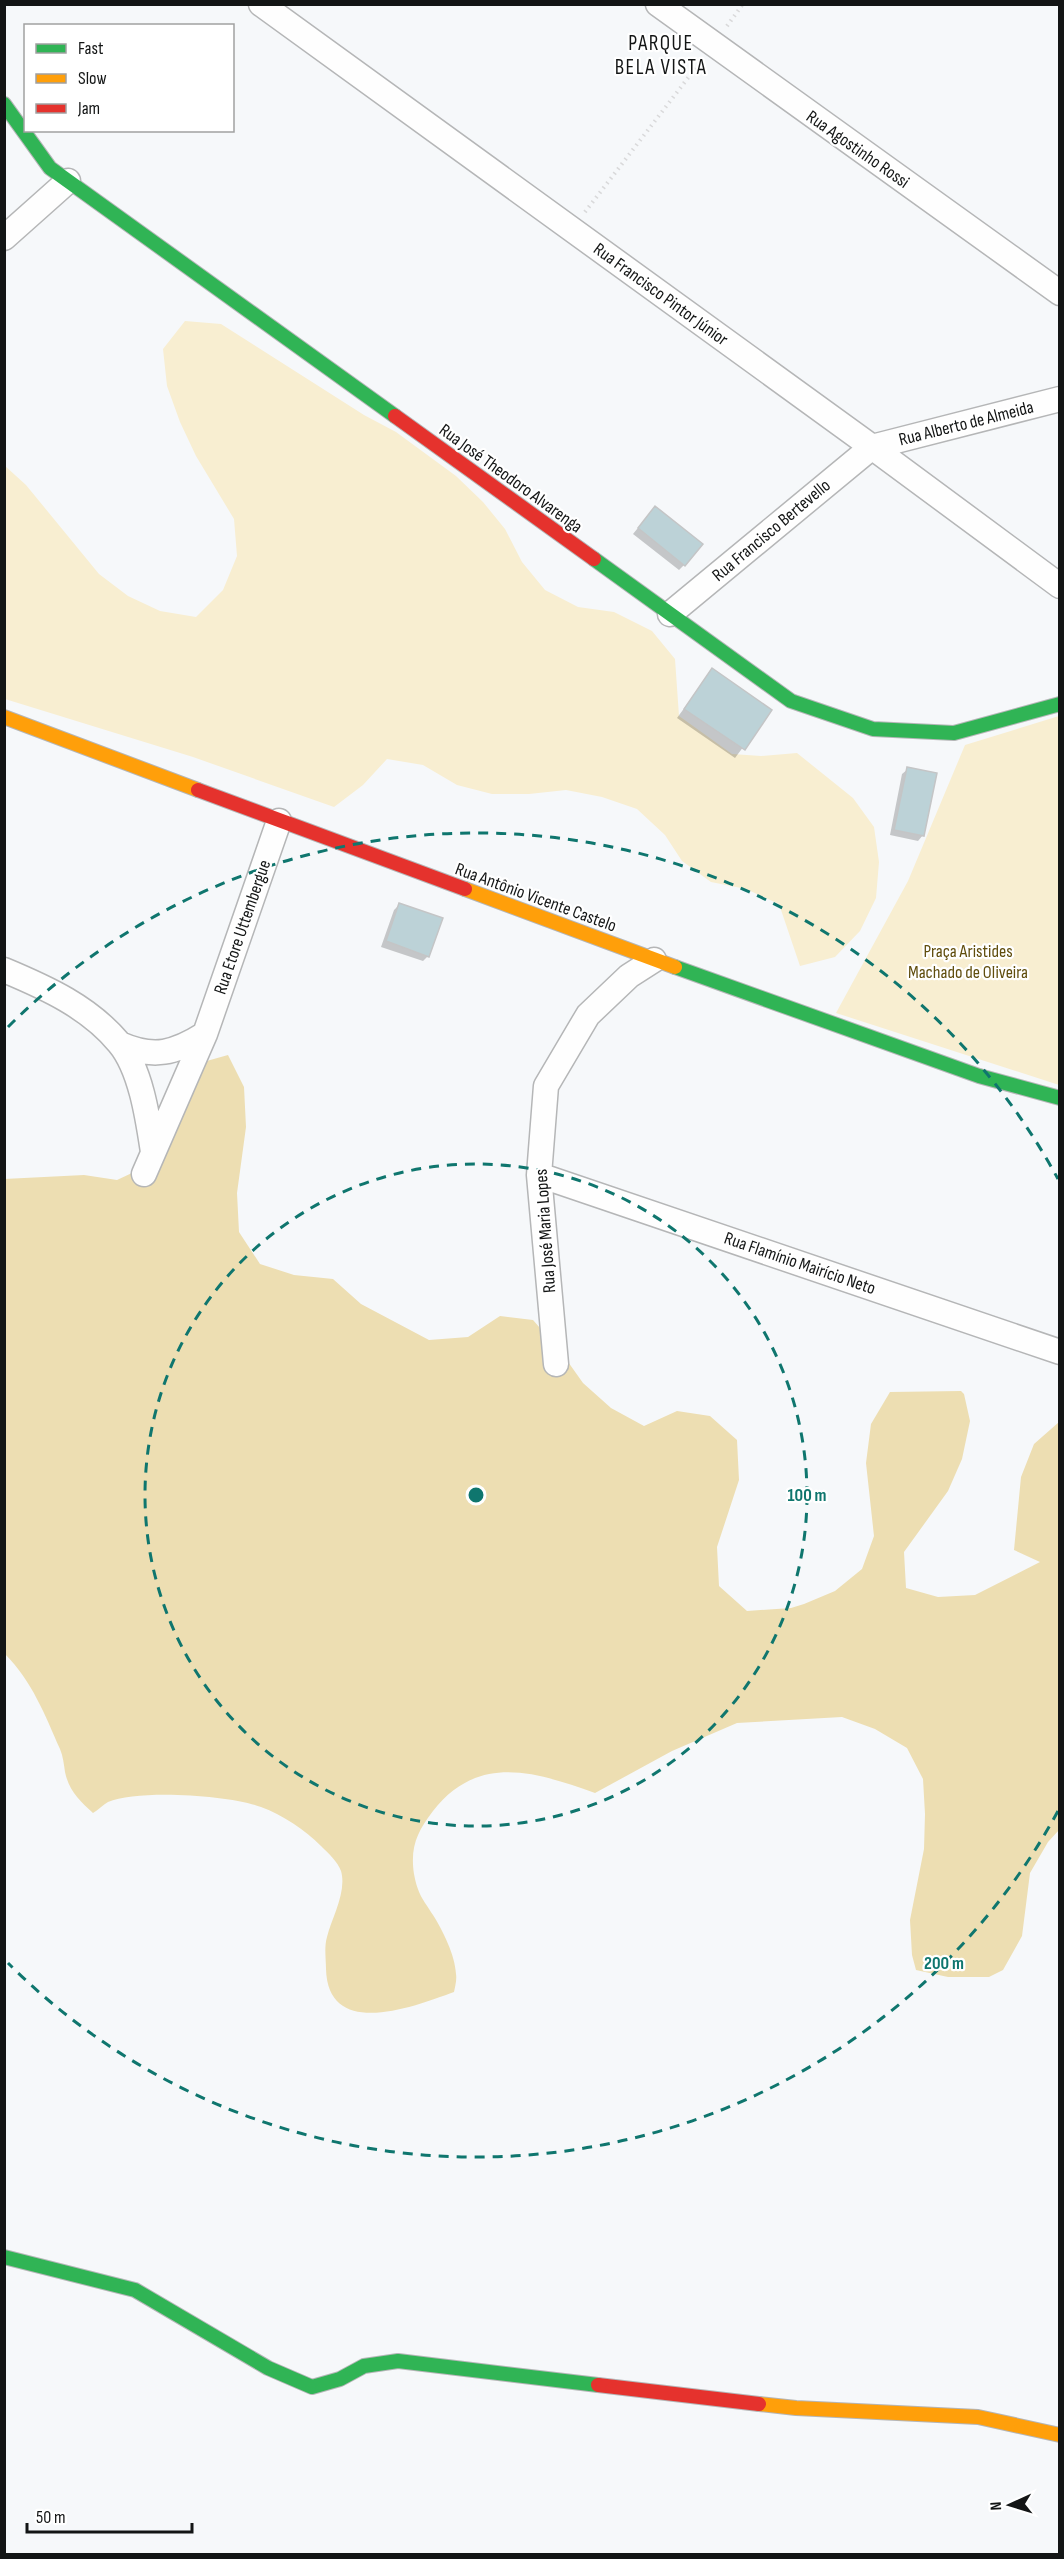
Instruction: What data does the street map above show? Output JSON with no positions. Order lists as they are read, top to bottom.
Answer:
{
  "streets": {
    "street": [
      "Rua Agostinho Rossi",
      "Rua Francisco Pintor Júnior",
      "Rua Alberto de Almeida",
      "Rua José Theodoro Alvarenga",
      "Rua Francisco Bertevello",
      "Rua Antônio Vicente Castelo",
      "Rua Etore Uttembergue",
      "Rua José Maria Lopes",
      "Rua Flamínio Mairício Neto"
    ]
  },
  "crossings": [
    ["Rua Francisco Pintor Júnior", "Rua Alberto de Almeida"],
    ["Rua Francisco Pintor Júnior", "Rua Francisco Bertevello"],
    ["Rua Alberto de Almeida", "Rua Francisco Bertevello"],
    ["Rua José Theodoro Alvarenga", "Rua Francisco Bertevello"],
    ["Rua Antônio Vicente Castelo", "Rua Etore Uttembergue"],
    ["Rua Antônio Vicente Castelo", "Rua José Maria Lopes"],
    ["Rua José Maria Lopes", "Rua Flamínio Mairício Neto"]
  ],
  "districts": ["PARQUE BELA VISTA"],
  "parks": ["Praça Aristides Machado de Oliveira"],
  "legend": ["Fast", "Slow", "Jam"],
  "scale_bar": "50 m",
  "north": "left",
  "rings": ["100 m", "200 m"]
}
